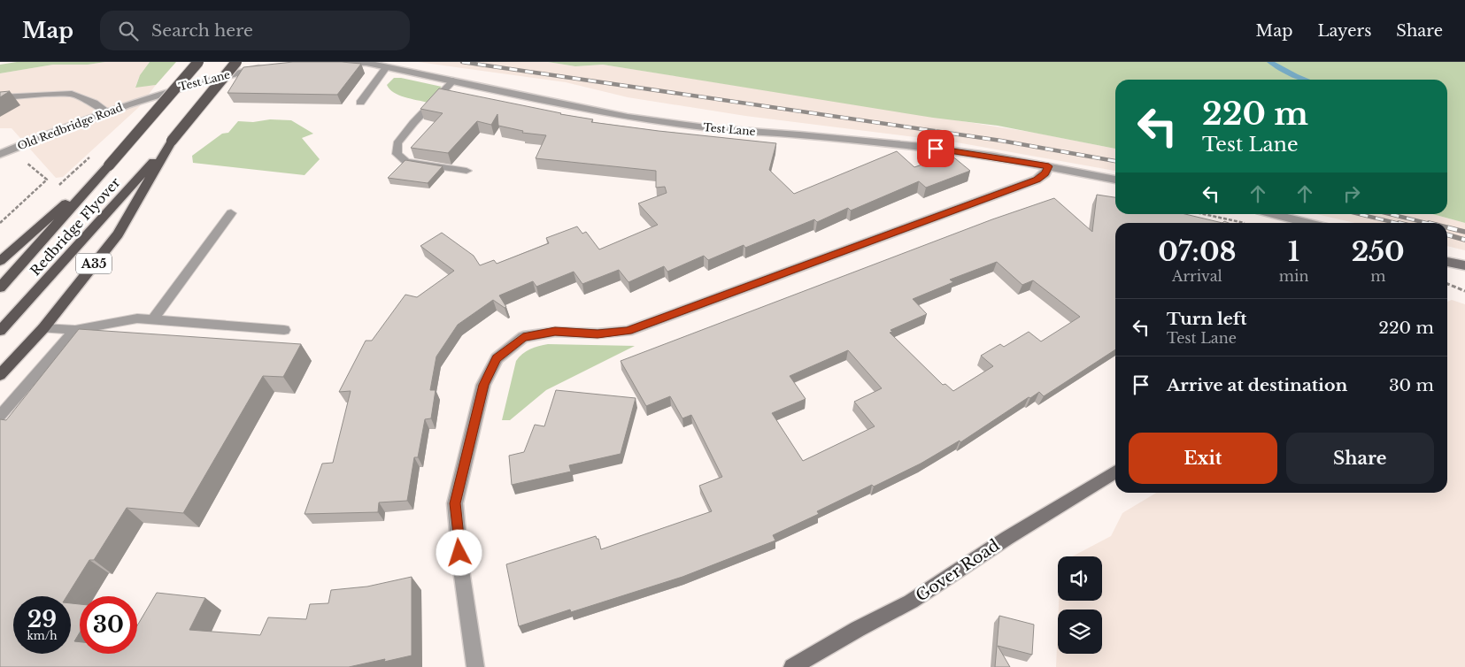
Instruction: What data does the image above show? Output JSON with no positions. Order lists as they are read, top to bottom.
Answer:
{
  "streets": {
    "main road": ["Redbridge Flyover", "A35"],
    "street": ["Test Lane", "Old Redbridge Road", "Gover Road"]
  },
  "crossings": [
    ["Test Lane", "Old Redbridge Road"],
    ["Redbridge Flyover", "A35"]
  ],
  "page": {
    "header": "Map",
    "search": "Search here",
    "nav": ["Map", "Layers", "Share"],
    "turn": ["220 m", "Test Lane"],
    "eta": [
      "07:08",
      "Arrival",
      "1",
      "min",
      "250",
      "m"
    ],
    "list": [
      {
        "name": "Turn left",
        "note": "Test Lane",
        "value": "220 m"
      },
      {
        "name": "Arrive at destination",
        "value": "30 m"
      }
    ],
    "buttons": ["Exit", "Share"],
    "speed": "29 km/h",
    "limit": "30"
  }
}
